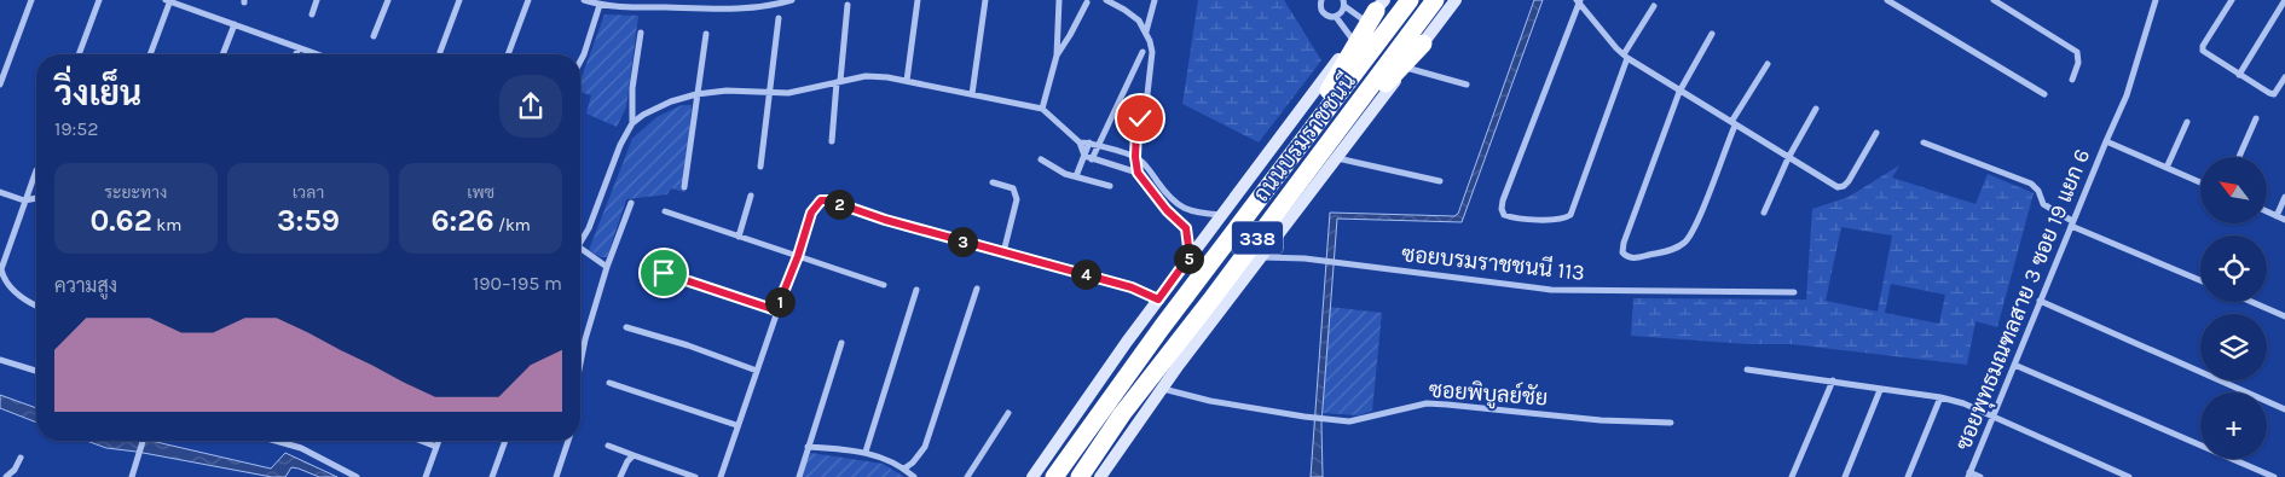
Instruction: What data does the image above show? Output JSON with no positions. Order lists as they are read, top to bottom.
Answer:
{
  "streets": {
    "highway": ["ถนนบรมราชชนนี", "338"],
    "street": ["ซอยบรมราชชนนี 113", "ซอยพุทธมณฑลสาย 3 ซอย 19 แยก 6", "ซอยพิบูลย์ชัย"]
  },
  "crossings": [
    ["338", "ซอยบรมราชชนนี 113"],
    ["338", "ซอยพิบูลย์ชัย"]
  ],
  "north": "top left",
  "page": {
    "heading": ["วิ่งเย็น", "19:52"],
    "map_buttons": "+",
    "stats": [
      ["ระยะทาง", "0.62 km"],
      ["เวลา", "3:59"],
      ["เพซ", "6:26 /km"]
    ],
    "pins": [
      "2",
      "3",
      "5",
      "4",
      "1"
    ],
    "chart": ["ความสูง", "190–195 m"]
  }
}
